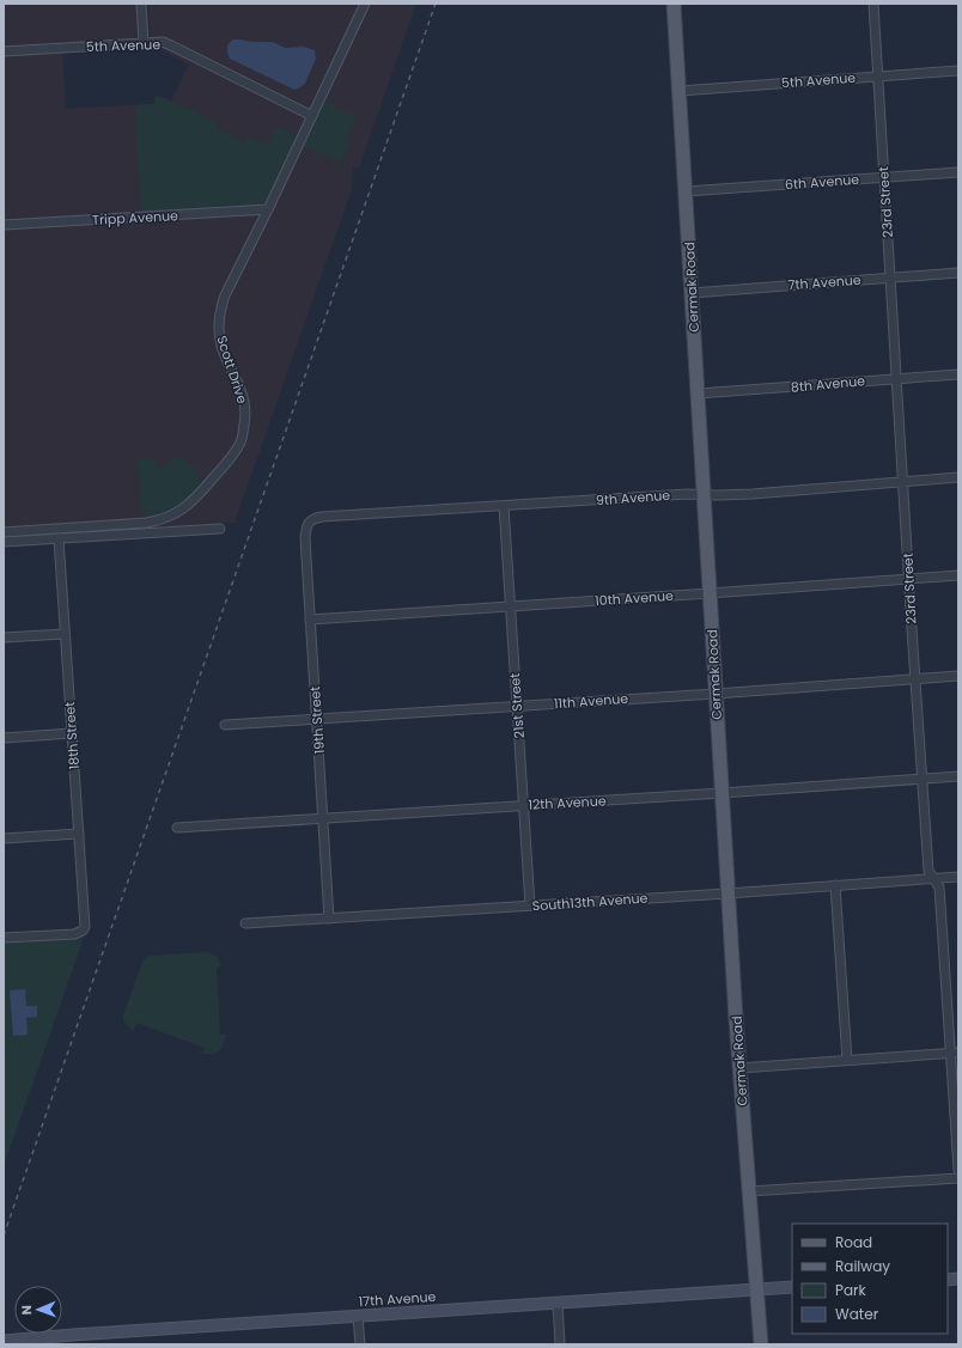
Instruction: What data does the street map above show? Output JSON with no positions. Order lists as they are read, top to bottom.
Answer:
{
  "streets": {
    "main road": ["Cermak Road"],
    "street": [
      "5th Avenue",
      "6th Avenue",
      "23rd Street",
      "Tripp Avenue",
      "7th Avenue",
      "Scott Drive",
      "8th Avenue",
      "9th Avenue",
      "10th Avenue",
      "11th Avenue",
      "21st Street",
      "19th Street",
      "18th Street",
      "12th Avenue",
      "South13th Avenue",
      "17th Avenue"
    ]
  },
  "crossings": [
    ["5th Avenue", "23rd Street"],
    ["5th Avenue", "Cermak Road"],
    ["5th Avenue", "Scott Drive"],
    ["6th Avenue", "23rd Street"],
    ["6th Avenue", "Cermak Road"],
    ["23rd Street", "7th Avenue"],
    ["23rd Street", "8th Avenue"],
    ["23rd Street", "9th Avenue"],
    ["23rd Street", "10th Avenue"],
    ["23rd Street", "11th Avenue"],
    ["23rd Street", "12th Avenue"],
    ["23rd Street", "South13th Avenue"],
    ["Tripp Avenue", "Scott Drive"],
    ["7th Avenue", "Cermak Road"],
    ["Cermak Road", "8th Avenue"],
    ["Cermak Road", "9th Avenue"],
    ["Cermak Road", "10th Avenue"],
    ["Cermak Road", "11th Avenue"],
    ["Cermak Road", "12th Avenue"],
    ["Cermak Road", "South13th Avenue"],
    ["Cermak Road", "17th Avenue"],
    ["9th Avenue", "21st Street"],
    ["9th Avenue", "19th Street"],
    ["10th Avenue", "21st Street"],
    ["10th Avenue", "19th Street"],
    ["11th Avenue", "21st Street"],
    ["11th Avenue", "19th Street"],
    ["21st Street", "12th Avenue"],
    ["21st Street", "South13th Avenue"],
    ["19th Street", "12th Avenue"],
    ["19th Street", "South13th Avenue"]
  ],
  "legend": [
    "Road",
    "Railway",
    "Park",
    "Water"
  ],
  "north": "left"
}
